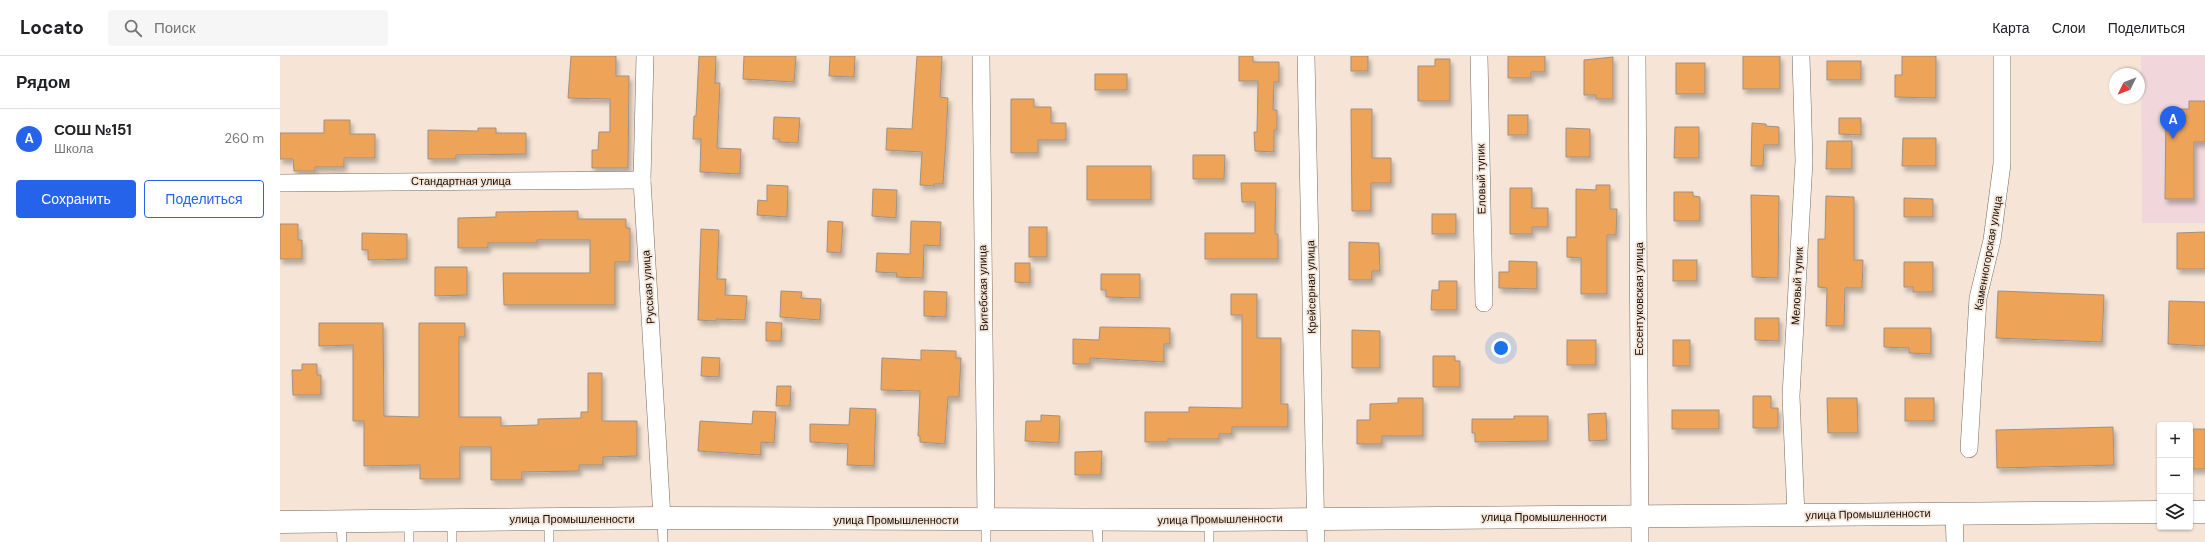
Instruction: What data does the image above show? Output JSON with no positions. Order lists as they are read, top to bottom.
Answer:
{
  "streets": {
    "main road": ["улица Промышленности"],
    "street": [
      "Еловый тупик",
      "Стандартная улица",
      "Каменногорская улица",
      "Меловый тупик",
      "Русская улица",
      "Крейсерная улица",
      "Витебская улица",
      "Ессентуковская улица"
    ]
  },
  "crossings": [
    ["Стандартная улица", "Русская улица"],
    ["Меловый тупик", "улица Промышленности"],
    ["Русская улица", "улица Промышленности"],
    ["Крейсерная улица", "улица Промышленности"],
    ["Витебская улица", "улица Промышленности"],
    ["Ессентуковская улица", "улица Промышленности"]
  ],
  "north": "bottom left",
  "page": {
    "header": "Locato",
    "search": "Поиск",
    "nav": ["Карта", "Слои", "Поделиться"],
    "heading": "Рядом",
    "pins": "A",
    "list": [
      {
        "mark": "A",
        "name": "СОШ №151",
        "note": "Школа",
        "value": "260 m"
      }
    ],
    "buttons": ["Сохранить", "Поделиться"],
    "map_buttons": ["+", "−"]
  }
}
